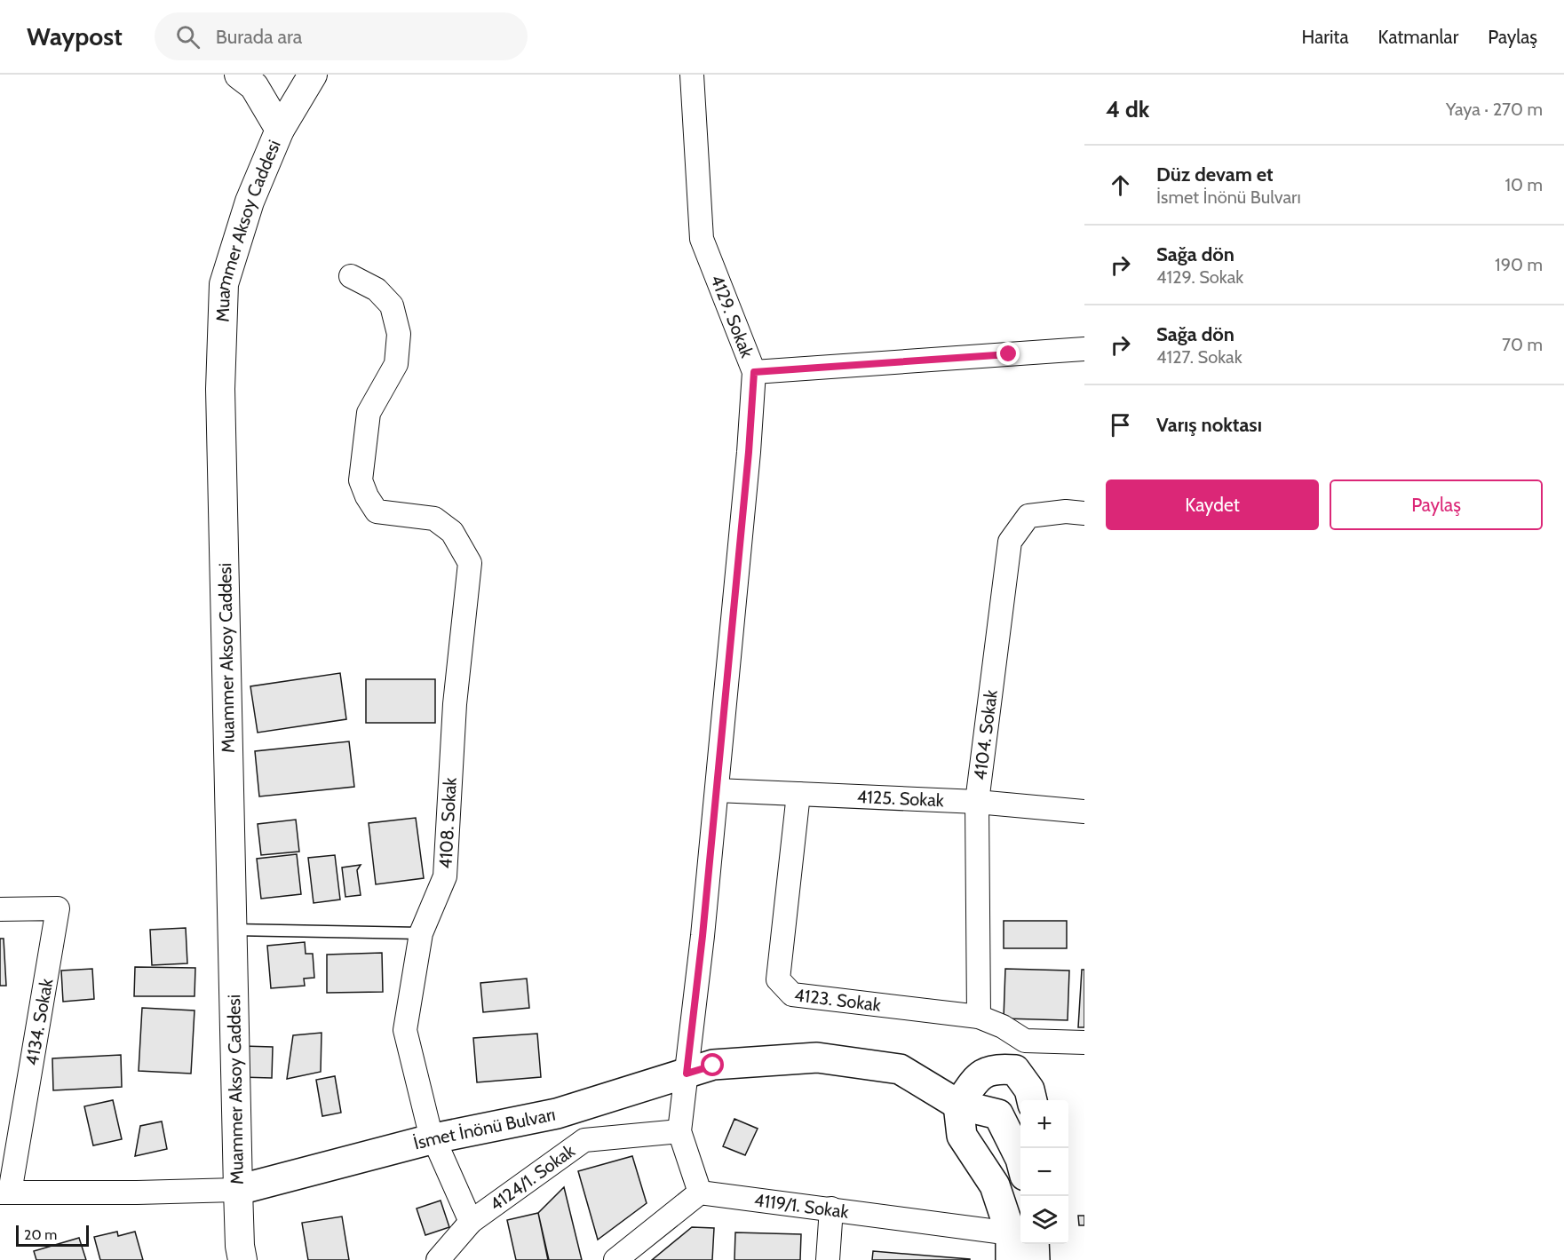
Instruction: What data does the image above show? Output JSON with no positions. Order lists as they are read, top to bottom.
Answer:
{
  "streets": {
    "main road": ["İsmet İnönü Bulvarı"],
    "street": [
      "Muammer Aksoy Caddesi",
      "4129. Sokak",
      "4104. Sokak",
      "4125. Sokak",
      "4108. Sokak",
      "4123. Sokak",
      "4134. Sokak",
      "4124/1. Sokak",
      "4119/1. Sokak"
    ]
  },
  "crossings": [
    ["Muammer Aksoy Caddesi", "İsmet İnönü Bulvarı"],
    ["4129. Sokak", "4125. Sokak"],
    ["4129. Sokak", "İsmet İnönü Bulvarı"],
    ["4129. Sokak", "4124/1. Sokak"],
    ["4129. Sokak", "4119/1. Sokak"],
    ["4104. Sokak", "4125. Sokak"],
    ["4104. Sokak", "4123. Sokak"],
    ["4125. Sokak", "4123. Sokak"],
    ["4108. Sokak", "İsmet İnönü Bulvarı"],
    ["4108. Sokak", "4124/1. Sokak"],
    ["4134. Sokak", "İsmet İnönü Bulvarı"]
  ],
  "scale_bar": "20 m",
  "page": {
    "header": "Waypost",
    "search": "Burada ara",
    "nav": ["Harita", "Katmanlar", "Paylaş"],
    "heading": ["4 dk", "Yaya · 270 m"],
    "list": [
      ["Düz devam et", "İsmet İnönü Bulvarı", "10 m"],
      ["Sağa dön", "4129. Sokak", "190 m"],
      ["Sağa dön", "4127. Sokak", "70 m"],
      "Varış noktası"
    ],
    "buttons": ["Kaydet", "Paylaş"],
    "map_buttons": ["+", "−"],
    "scale": "20 m"
  }
}
